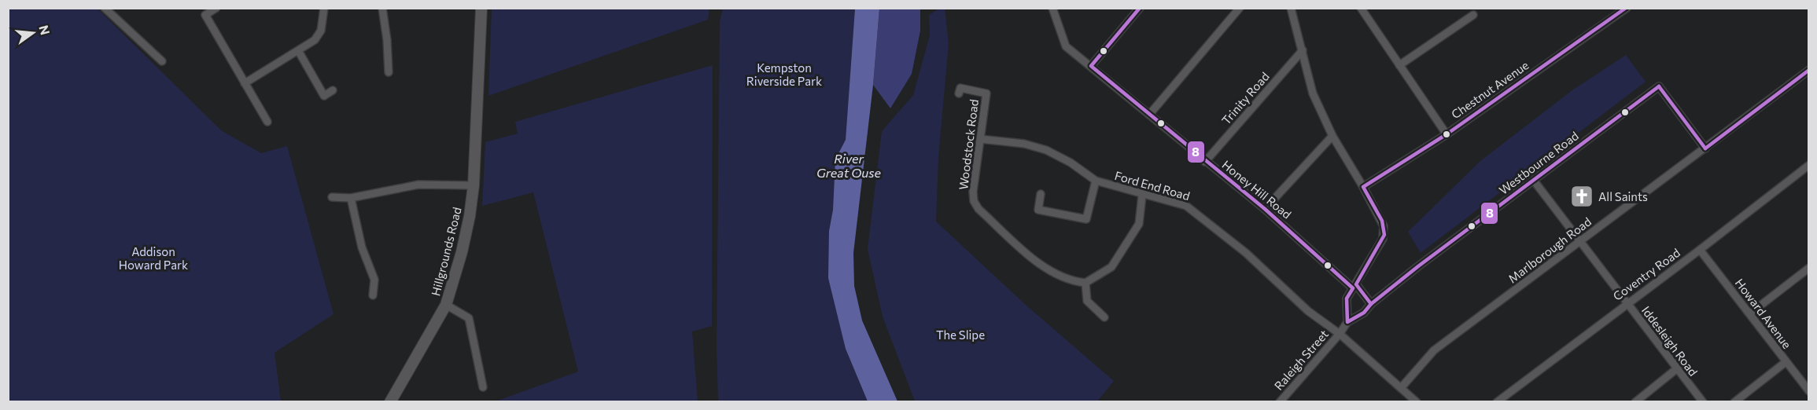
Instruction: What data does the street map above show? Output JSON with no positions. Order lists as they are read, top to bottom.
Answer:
{
  "streets": {
    "street": [
      "Chestnut Avenue",
      "Trinity Road",
      "Woodstock Road",
      "Westbourne Road",
      "Ford End Road",
      "Honey Hill Road",
      "Marlborough Road",
      "Hillgrounds Road",
      "Coventry Road",
      "Howard Avenue",
      "Iddesleigh Road",
      "Raleigh Street"
    ]
  },
  "crossings": [
    ["Trinity Road", "Honey Hill Road"],
    ["Woodstock Road", "Ford End Road"],
    ["Westbourne Road", "Honey Hill Road"],
    ["Westbourne Road", "Marlborough Road"],
    ["Westbourne Road", "Iddesleigh Road"],
    ["Ford End Road", "Marlborough Road"],
    ["Ford End Road", "Raleigh Street"],
    ["Marlborough Road", "Iddesleigh Road"],
    ["Coventry Road", "Howard Avenue"],
    ["Coventry Road", "Iddesleigh Road"]
  ],
  "water": ["River Great Ouse"],
  "parks": ["Kempston Riverside Park", "Addison Howard Park", "The Slipe"],
  "places": {
    "church": ["All Saints"]
  },
  "lines": ["transit line 8"],
  "north": "right"
}
